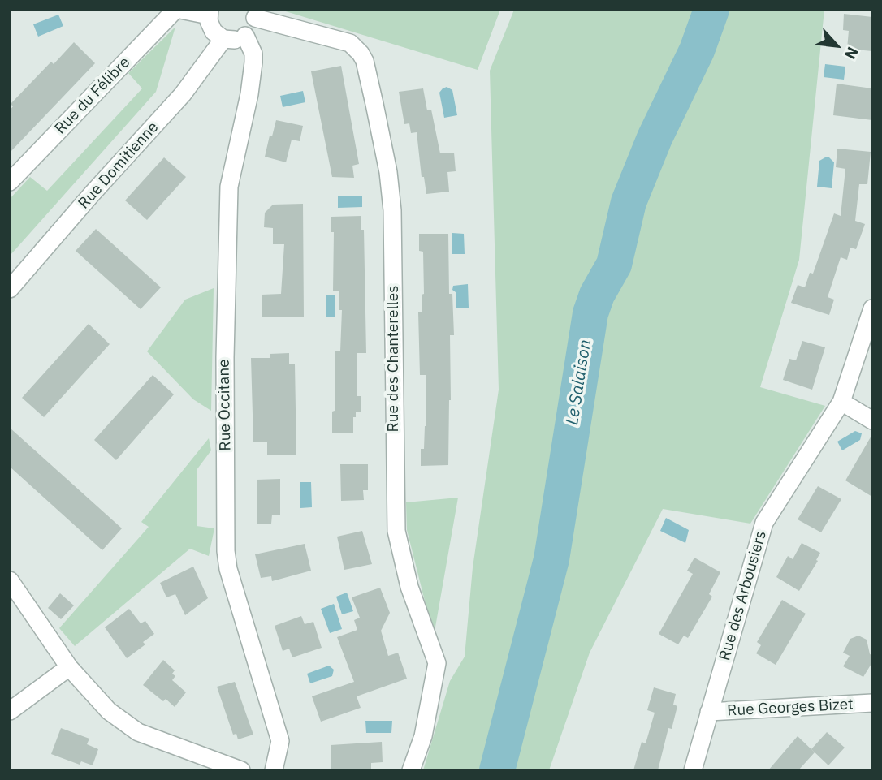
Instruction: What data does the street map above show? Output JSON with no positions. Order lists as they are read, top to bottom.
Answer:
{
  "streets": {
    "street": [
      "Rue du Félibre",
      "Rue Domitienne",
      "Rue des Chanterelles",
      "Rue Occitane",
      "Rue des Arbousiers",
      "Rue Georges Bizet"
    ]
  },
  "crossings": [
    ["Rue des Arbousiers", "Rue Georges Bizet"]
  ],
  "water": ["Le Salaison"],
  "north": "bottom right"
}
